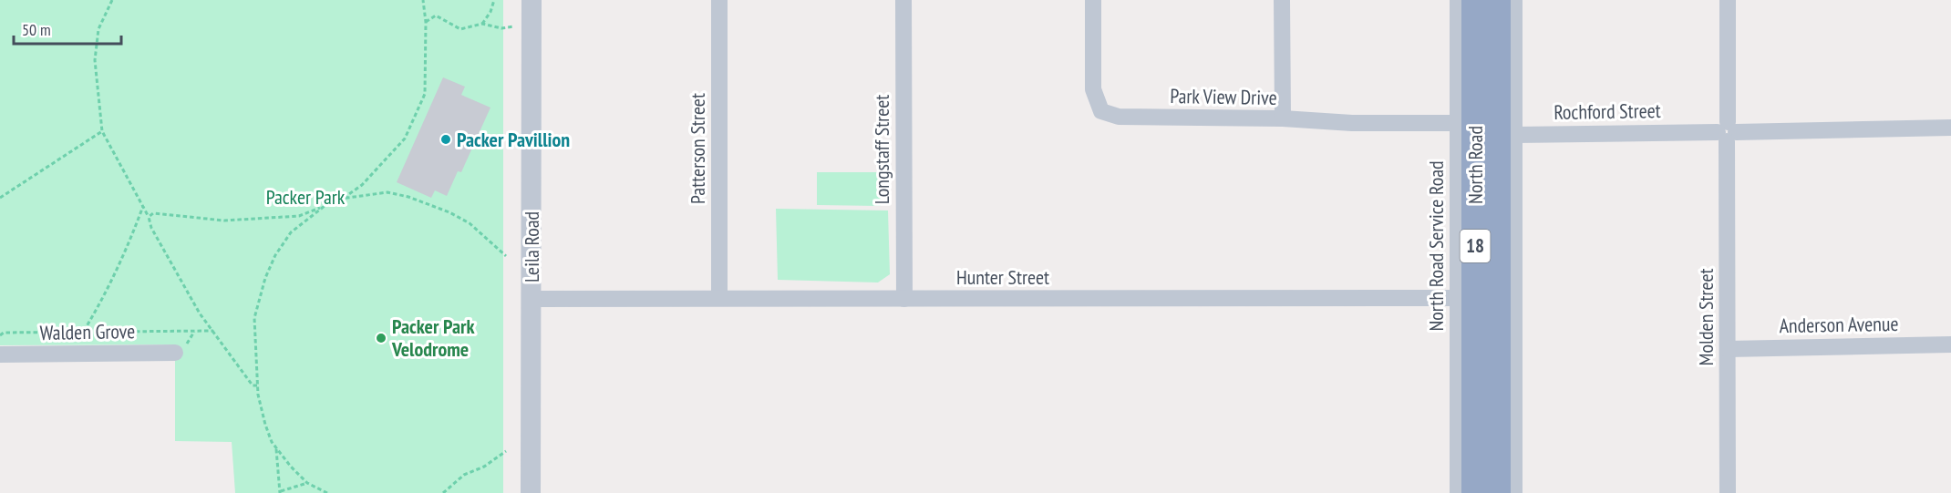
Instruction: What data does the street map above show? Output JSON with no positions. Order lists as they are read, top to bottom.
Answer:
{
  "streets": {
    "highway": ["North Road", "18"],
    "street": [
      "Park View Drive",
      "Rochford Street",
      "Patterson Street",
      "Longstaff Street",
      "North Road Service Road",
      "Leila Road",
      "Hunter Street",
      "Molden Street",
      "Anderson Avenue",
      "Walden Grove"
    ]
  },
  "crossings": [
    ["Park View Drive", "Rochford Street"],
    ["Park View Drive", "North Road"],
    ["Rochford Street", "North Road"],
    ["Rochford Street", "Molden Street"],
    ["Patterson Street", "Hunter Street"],
    ["Longstaff Street", "Hunter Street"],
    ["North Road", "North Road Service Road"],
    ["North Road", "Hunter Street"],
    ["North Road Service Road", "Hunter Street"],
    ["Leila Road", "Hunter Street"],
    ["Molden Street", "Anderson Avenue"]
  ],
  "parks": ["Packer Park"],
  "places": ["Packer Pavillion", "Packer Park Velodrome"],
  "scale_bar": "50 m"
}
